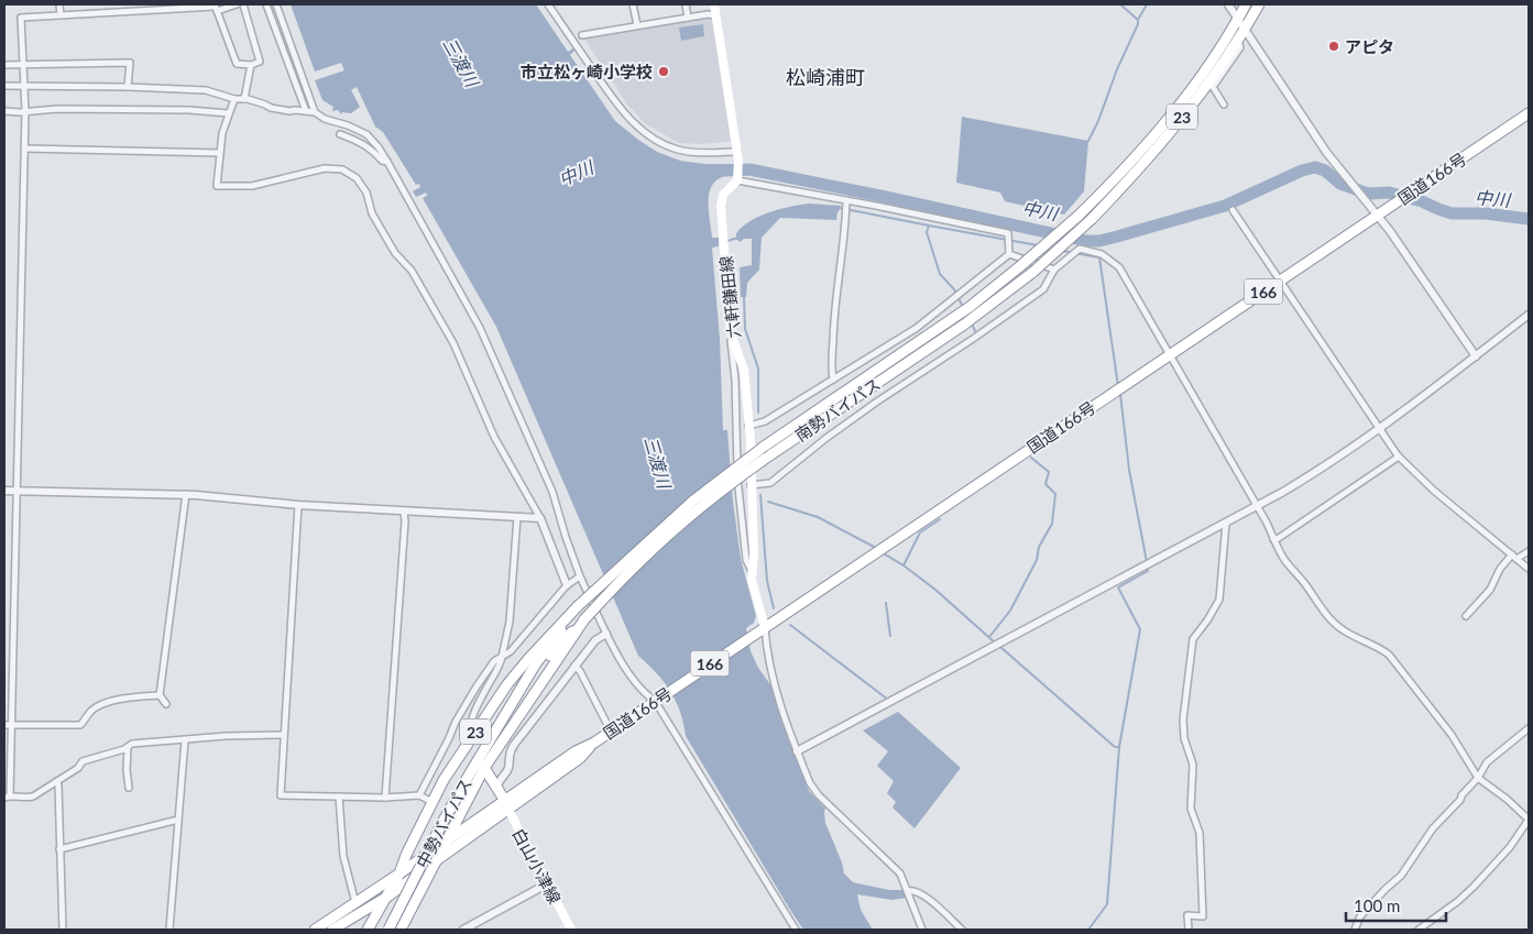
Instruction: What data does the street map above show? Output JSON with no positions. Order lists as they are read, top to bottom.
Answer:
{
  "streets": {
    "highway": [
      "23",
      "国道166号",
      "166",
      "南勢バイパス",
      "中勢バイパス"
    ],
    "main road": ["六軒鎌田線", "白山小津線"]
  },
  "crossings": [
    ["23", "国道166号"],
    ["23", "南勢バイパス"],
    ["23", "中勢バイパス"],
    ["23", "白山小津線"],
    ["国道166号", "六軒鎌田線"],
    ["国道166号", "白山小津線"],
    ["南勢バイパス", "中勢バイパス"]
  ],
  "districts": ["松崎浦町"],
  "water": ["三渡川", "中川"],
  "places": ["アピタ", "市立松ヶ崎小学校"],
  "scale_bar": "100 m"
}
